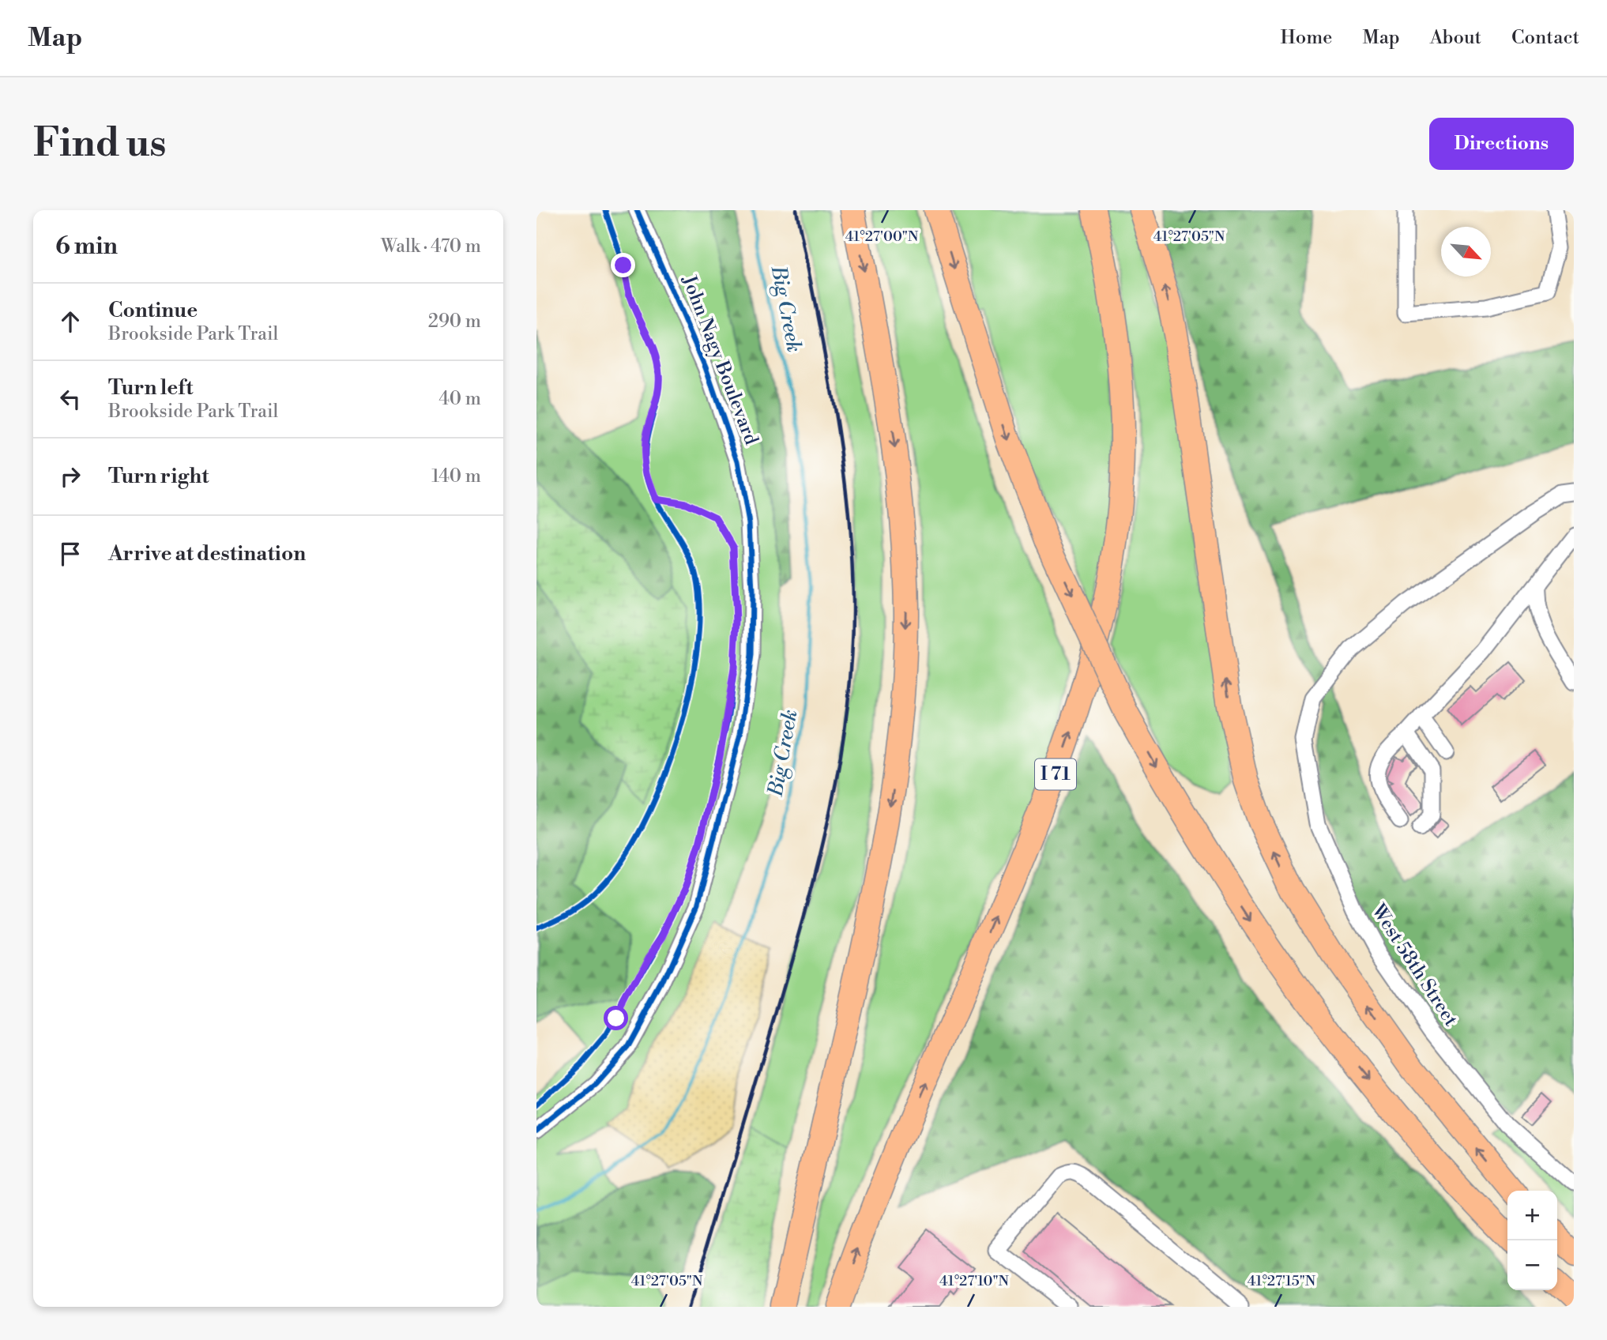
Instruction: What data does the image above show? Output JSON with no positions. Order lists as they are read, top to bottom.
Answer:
{
  "streets": {
    "highway": ["I 71"],
    "street": ["John Nagy Boulevard", "West 58th Street"]
  },
  "water": ["Big Creek"],
  "north": "bottom right",
  "page": {
    "header": "Map",
    "nav": [
      "Home",
      "Map",
      "About",
      "Contact"
    ],
    "buttons": "Directions",
    "title": "Find us",
    "heading": ["6 min", "Walk · 470 m"],
    "list": [
      ["Continue", "Brookside Park Trail", "290 m"],
      ["Turn left", "Brookside Park Trail", "40 m"],
      ["Turn right", "140 m"],
      "Arrive at destination"
    ],
    "map_buttons": ["+", "−"]
  },
  "coordinates": [
    "41°27'00\"N",
    "41°27'05\"N",
    "41°27'10\"N",
    "41°27'15\"N"
  ]
}
